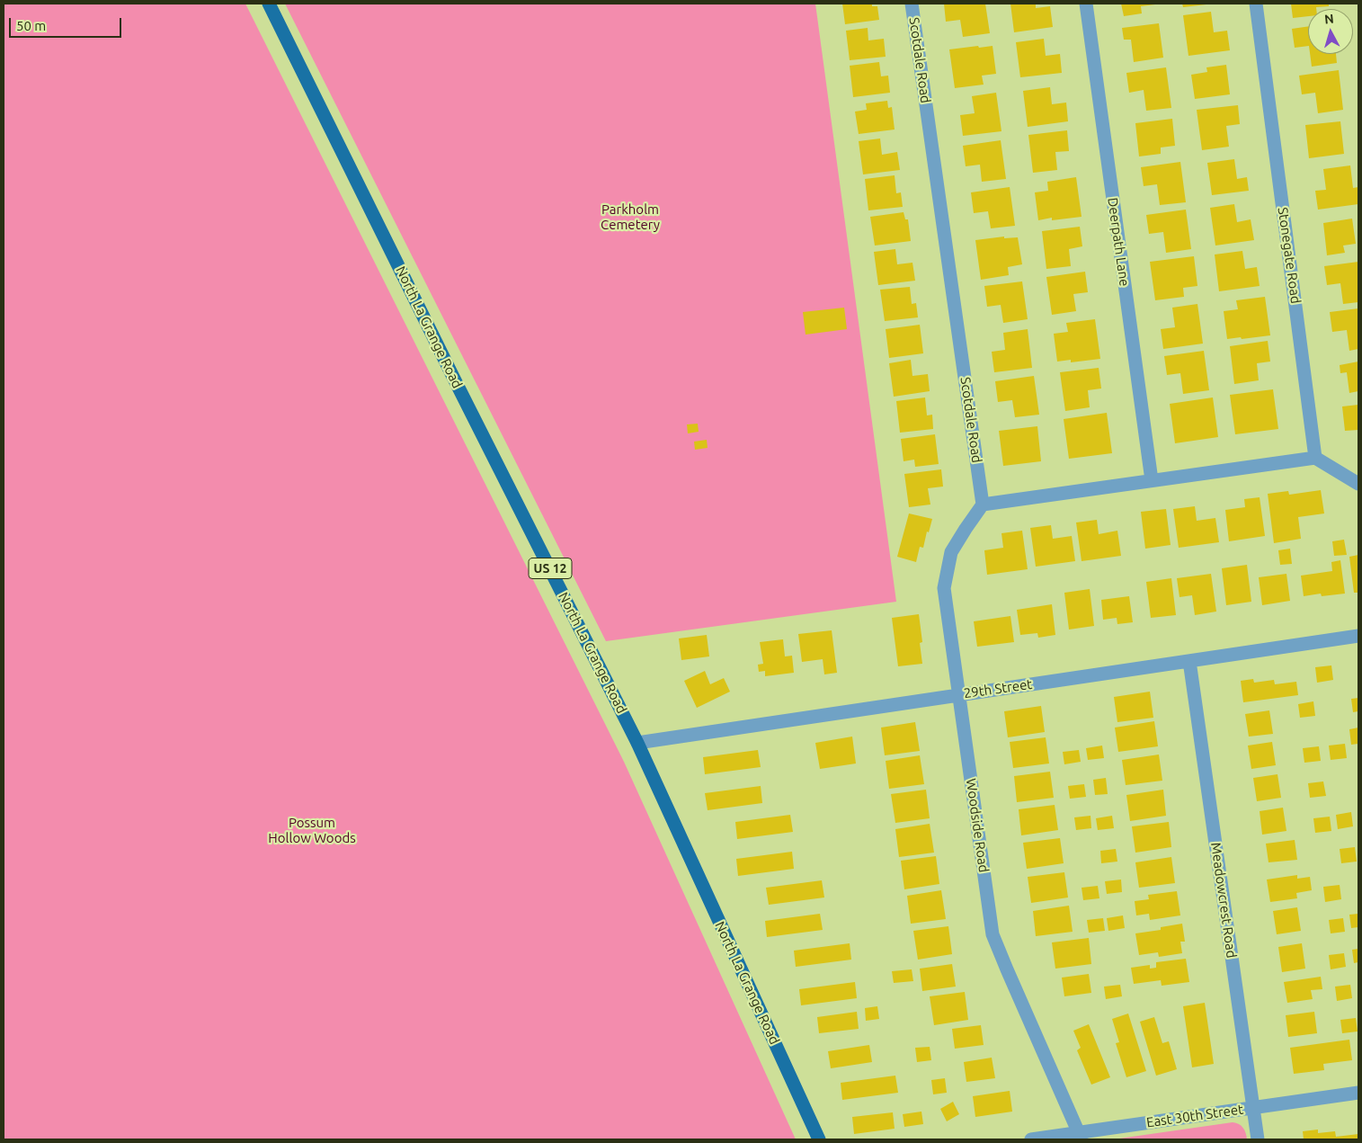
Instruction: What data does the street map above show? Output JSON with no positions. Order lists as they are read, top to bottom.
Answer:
{
  "streets": {
    "main road": ["North La Grange Road", "US 12"],
    "street": [
      "Scotdale Road",
      "Deerpath Lane",
      "Stonegate Road",
      "29th Street",
      "Woodside Road",
      "Meadowcrest Road",
      "East 30th Street"
    ]
  },
  "crossings": [
    ["Scotdale Road", "Woodside Road"],
    ["North La Grange Road", "29th Street"],
    ["29th Street", "Woodside Road"],
    ["29th Street", "Meadowcrest Road"],
    ["Woodside Road", "East 30th Street"],
    ["Meadowcrest Road", "East 30th Street"]
  ],
  "parks": ["Parkholm Cemetery", "Possum Hollow Woods"],
  "scale_bar": "50 m",
  "north": "top"
}
